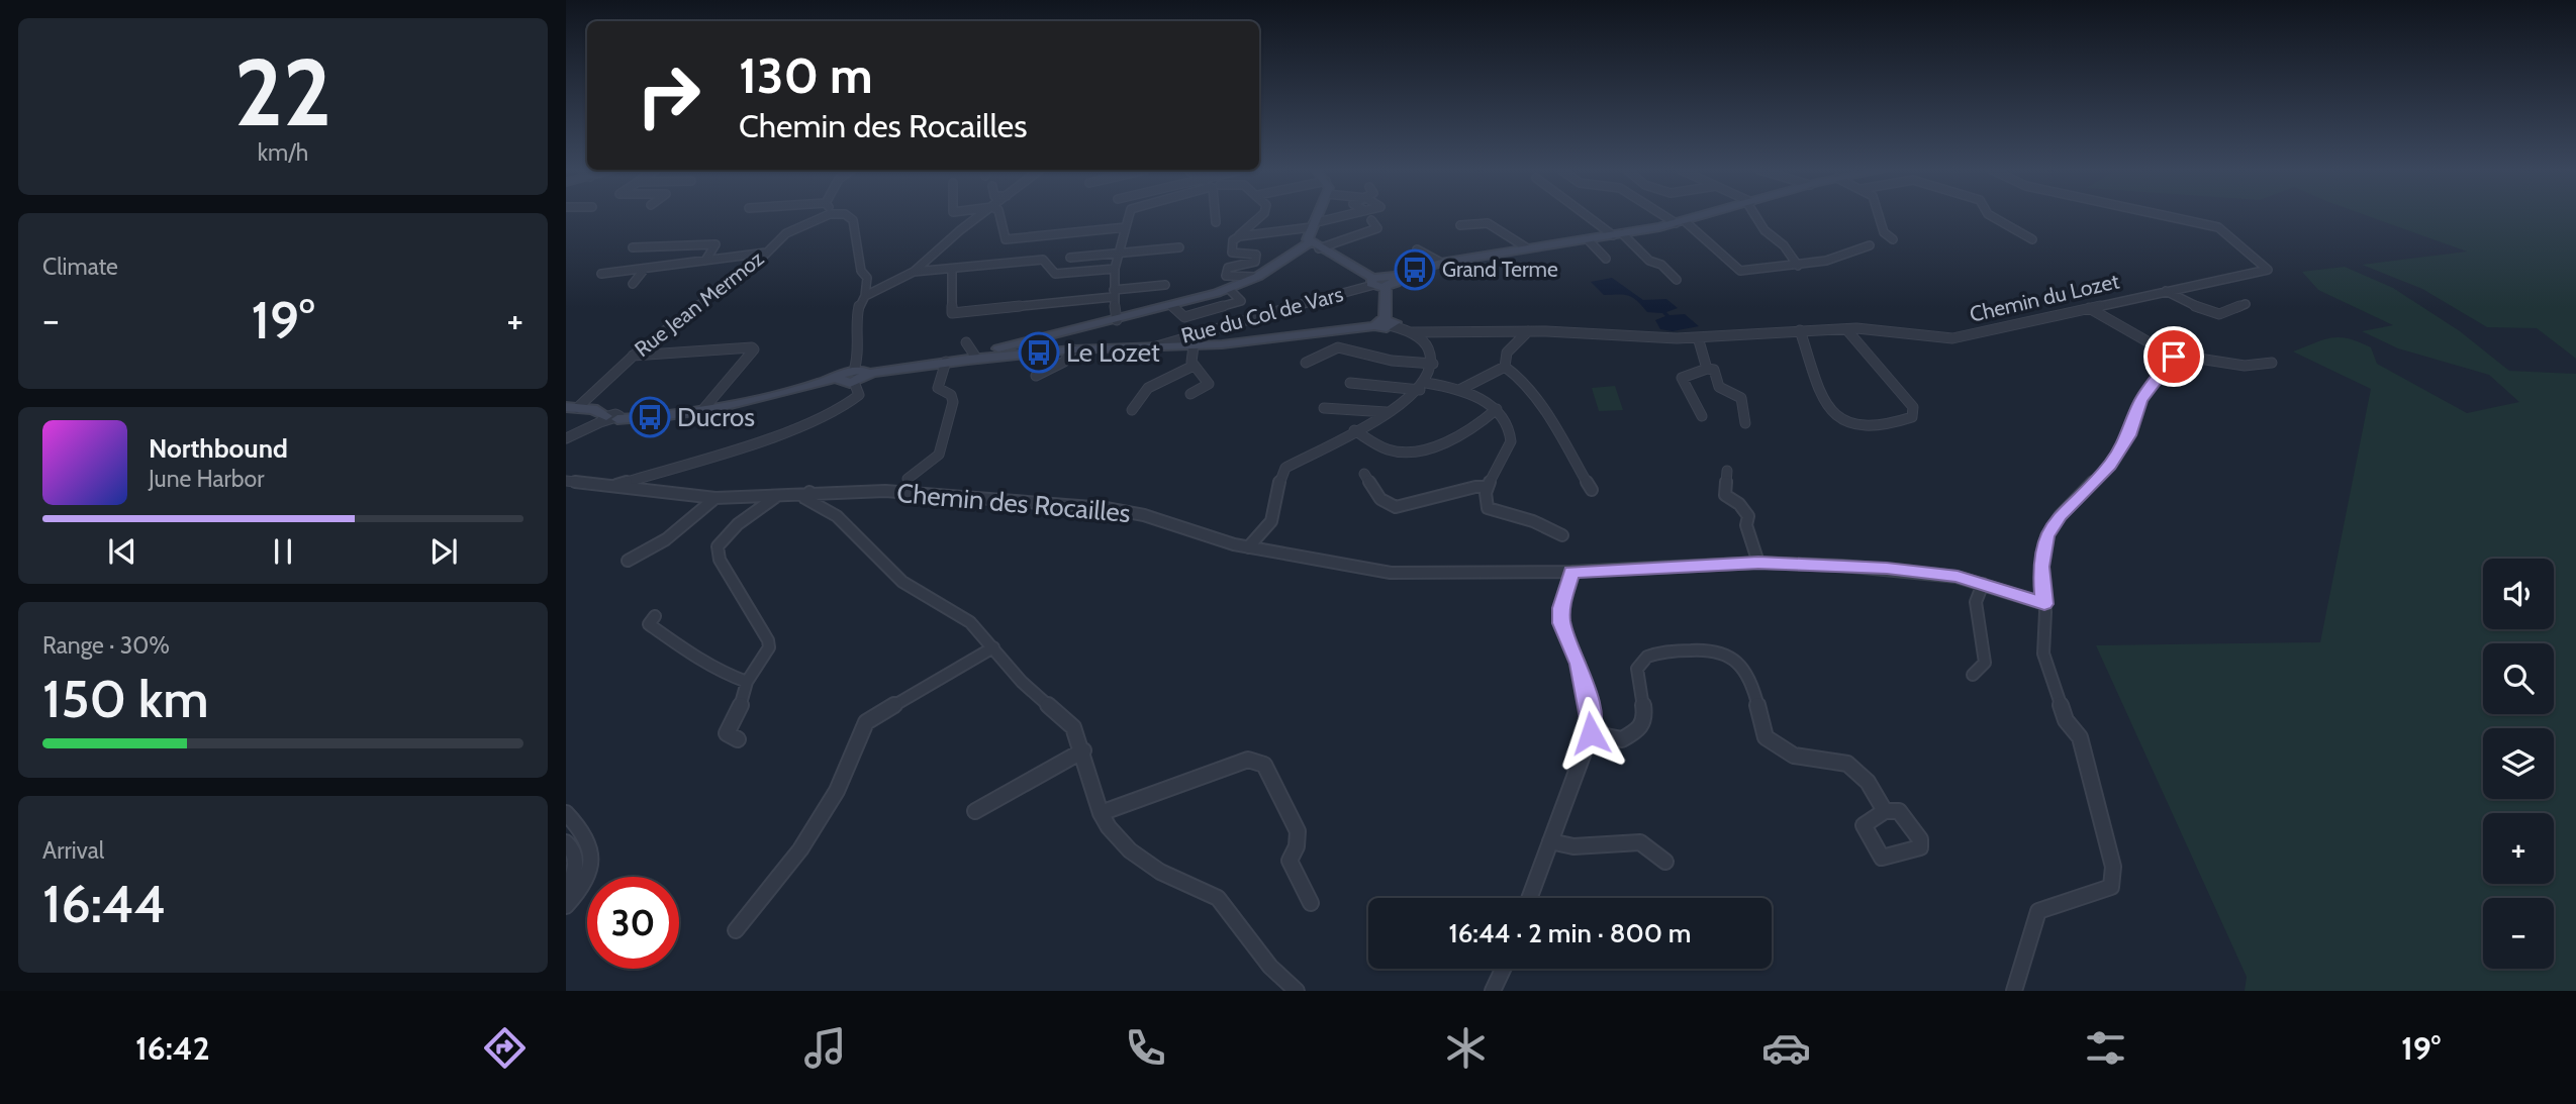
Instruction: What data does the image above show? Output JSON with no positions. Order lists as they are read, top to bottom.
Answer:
{
  "streets": {
    "street": [
      "Chemin du Lozet",
      "Rue Jean Mermoz",
      "Rue du Col de Vars",
      "Chemin des Rocailles"
    ]
  },
  "places": {
    "bus stop": ["Grand Terme", "Le Lozet", "Ducros"]
  },
  "page": {
    "tile": [
      ["22", "km/h"],
      "Climate",
      ["Range · 30%", "150 km"],
      ["Arrival", "16:44"]
    ],
    "turn": ["130 m", "Chemin des Rocailles"],
    "heat": ["−", "19°", "+"],
    "song": ["Northbound", "June Harbor"],
    "map_buttons": ["+", "−"],
    "limit": "30",
    "trip": "16:44 · 2 min · 800 m",
    "tabs": ["16:42", "19°"]
  }
}
